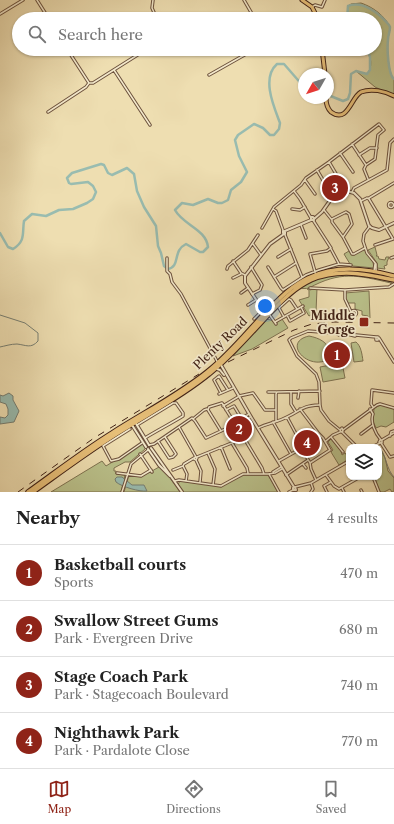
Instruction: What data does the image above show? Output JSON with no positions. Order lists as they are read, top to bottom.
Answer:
{
  "streets": {
    "highway": ["Plenty Road"]
  },
  "places": {
    "transit": ["Middle Gorge"]
  },
  "north": "bottom left",
  "page": {
    "search": "Search here",
    "pins": [
      "3",
      "1",
      "2",
      "4"
    ],
    "heading": ["Nearby", "4 results"],
    "list": [
      {
        "mark": "1",
        "name": "Basketball courts",
        "note": "Sports",
        "value": "470 m"
      },
      {
        "mark": "2",
        "name": "Swallow Street Gums",
        "note": "Park · Evergreen Drive",
        "value": "680 m"
      },
      {
        "mark": "3",
        "name": "Stage Coach Park",
        "note": "Park · Stagecoach Boulevard",
        "value": "740 m"
      },
      {
        "mark": "4",
        "name": "Nighthawk Park",
        "note": "Park · Pardalote Close",
        "value": "770 m"
      }
    ],
    "nav": ["Map", "Directions", "Saved"]
  }
}
